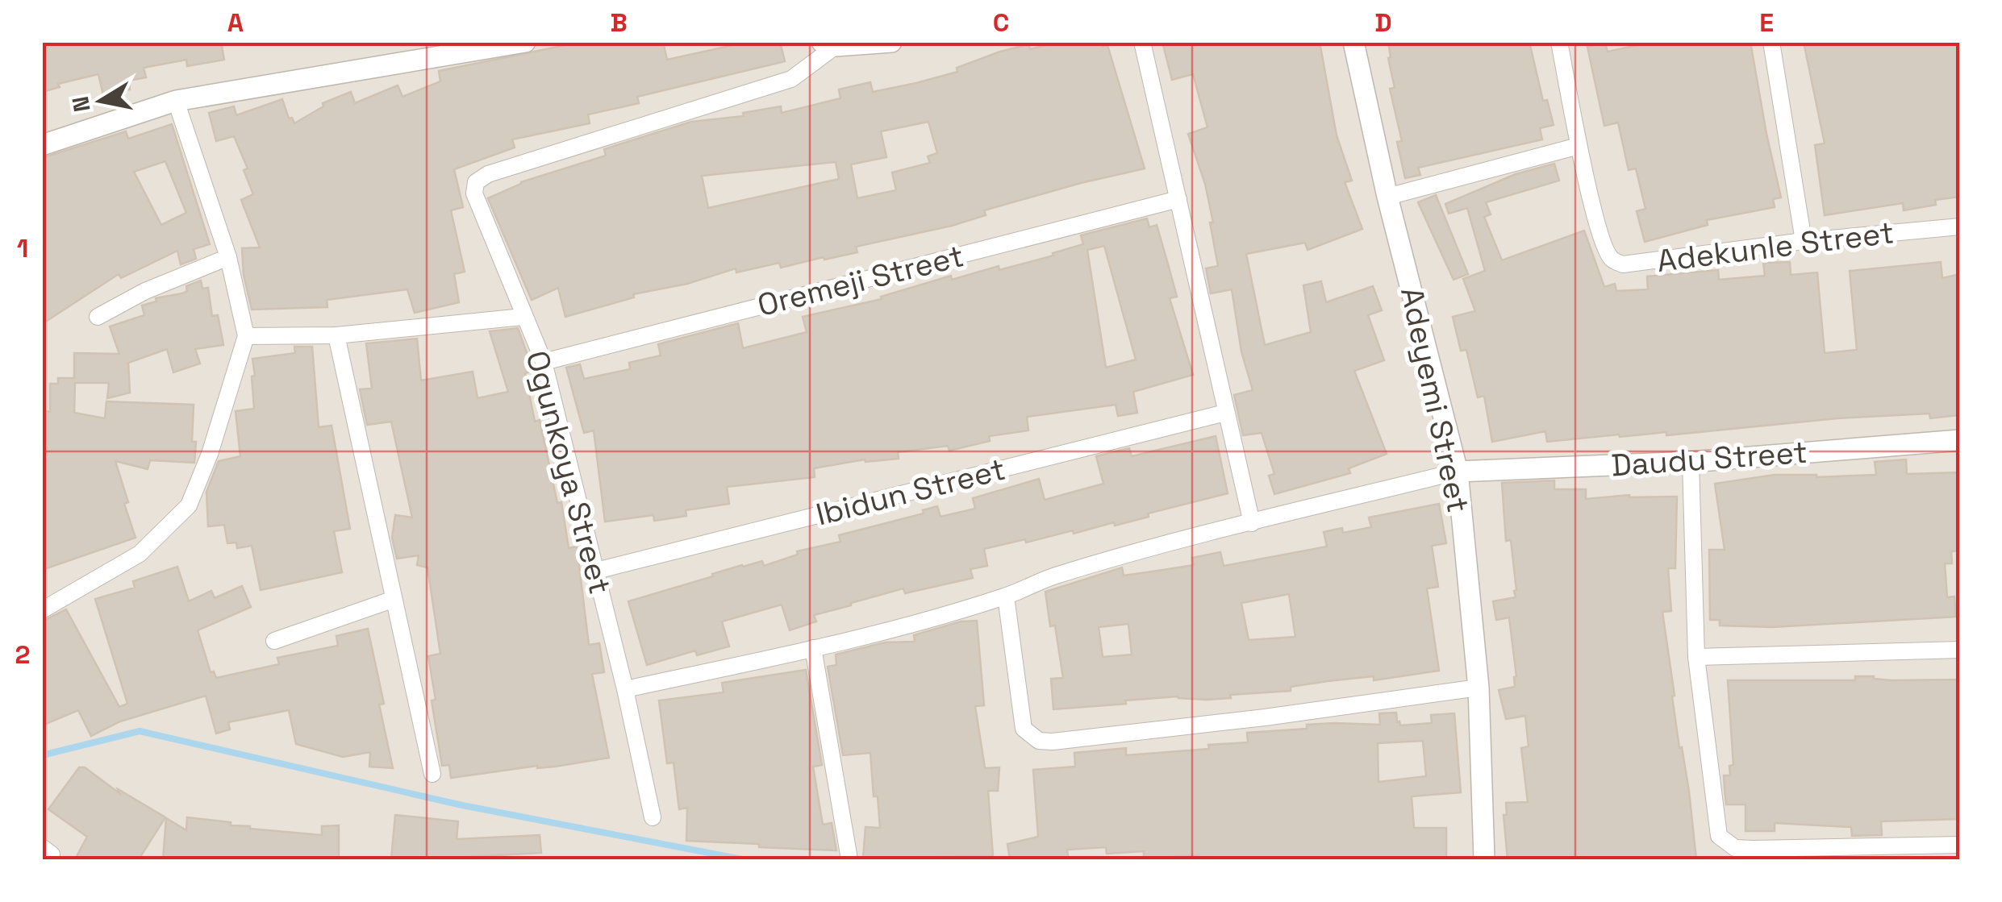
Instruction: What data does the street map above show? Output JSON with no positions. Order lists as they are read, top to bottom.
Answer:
{
  "streets": {
    "street": [
      "Adekunle Street",
      "Oremeji Street",
      "Adeyemi Street",
      "Daudu Street",
      "Ogunkoya Street",
      "Ibidun Street"
    ]
  },
  "crossings": [
    ["Oremeji Street", "Ogunkoya Street"],
    ["Adeyemi Street", "Daudu Street"],
    ["Ogunkoya Street", "Ibidun Street"]
  ],
  "north": "left",
  "grid": {
    "columns": [
      "A",
      "B",
      "C",
      "D",
      "E"
    ],
    "rows": ["1", "2"]
  }
}
